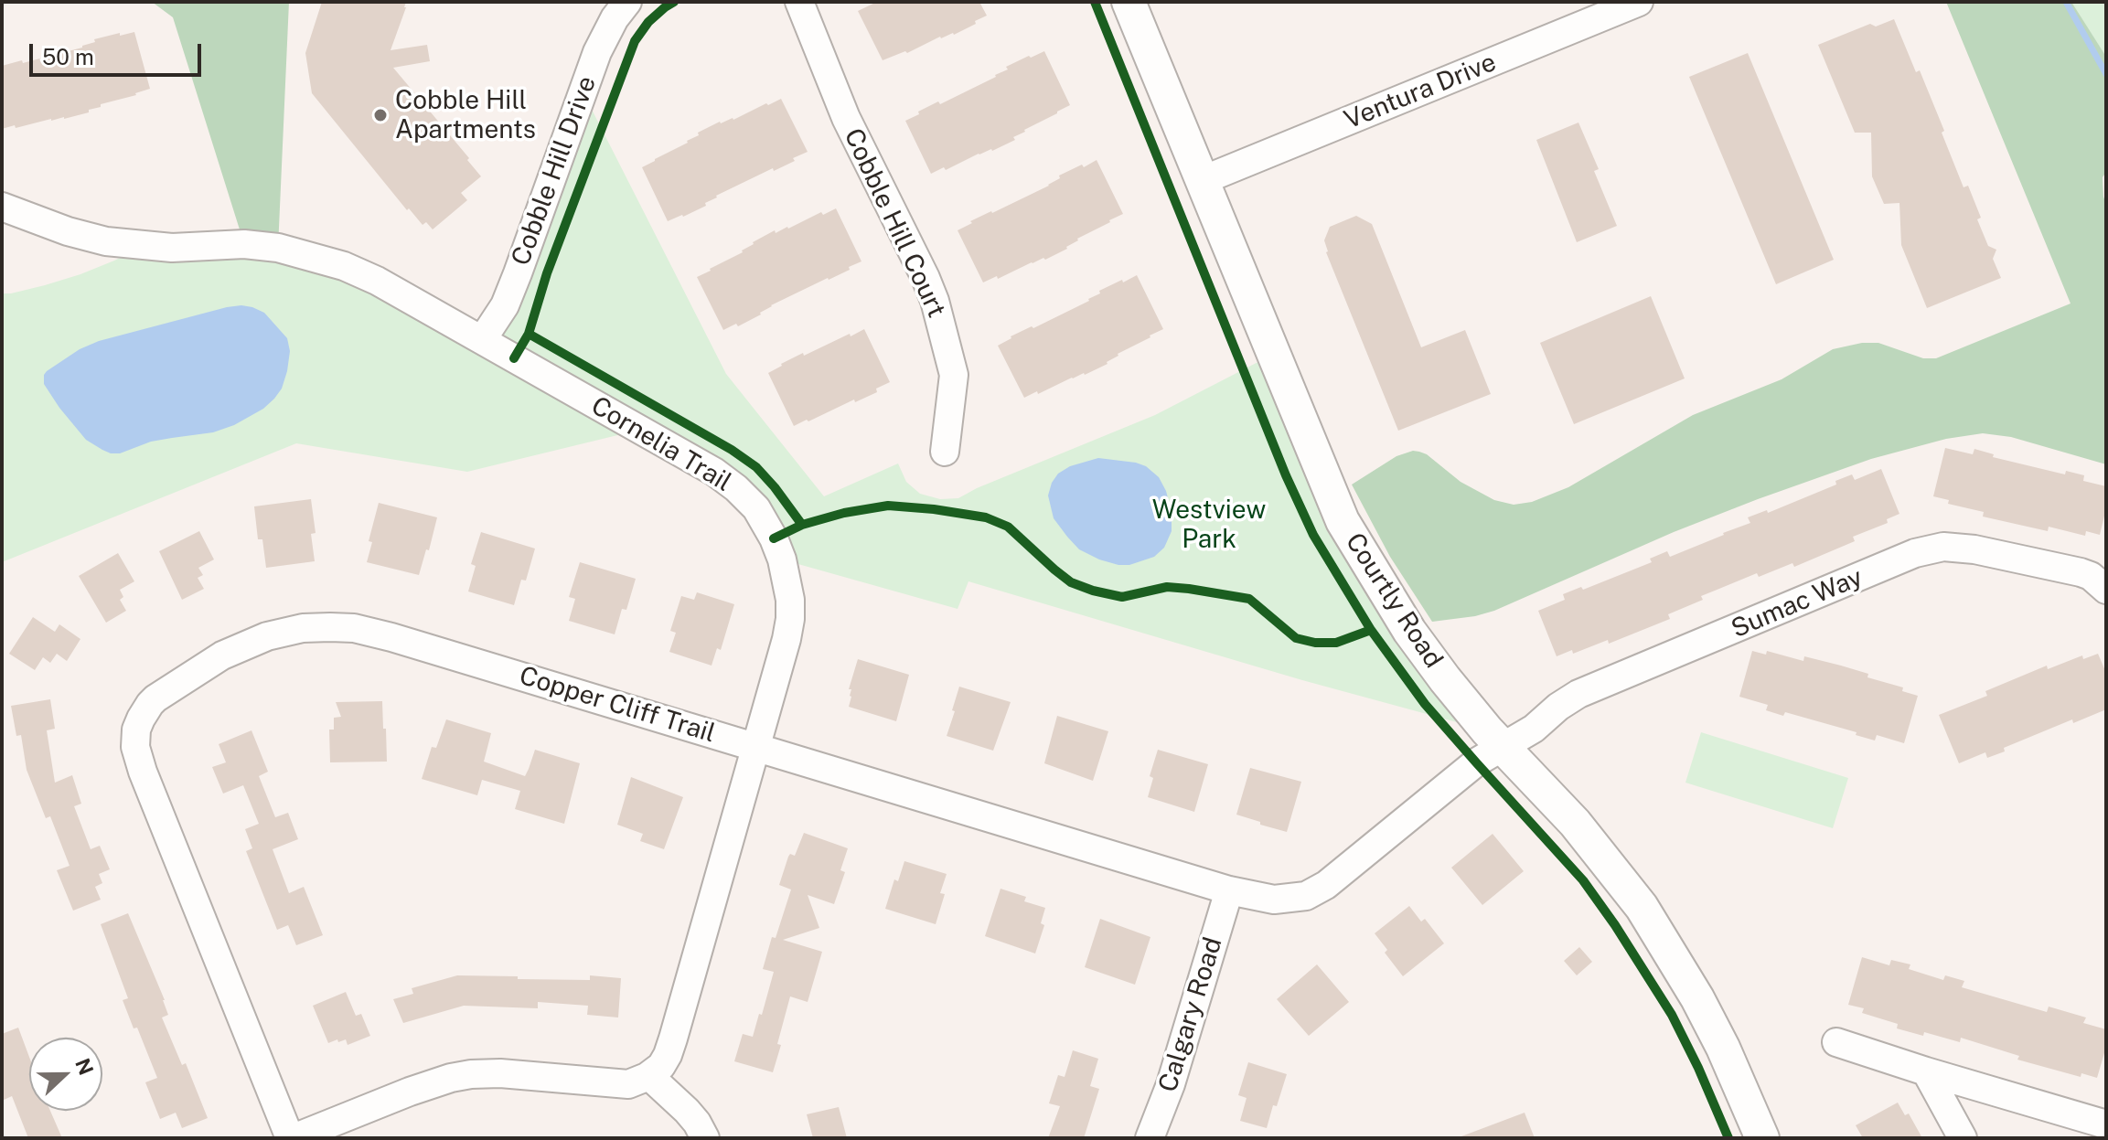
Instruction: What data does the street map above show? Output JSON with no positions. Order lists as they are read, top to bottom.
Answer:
{
  "streets": {
    "street": [
      "Ventura Drive",
      "Cobble Hill Drive",
      "Cobble Hill Court",
      "Cornelia Trail",
      "Courtly Road",
      "Sumac Way",
      "Copper Cliff Trail",
      "Calgary Road"
    ]
  },
  "crossings": [
    ["Ventura Drive", "Courtly Road"],
    ["Cobble Hill Drive", "Cornelia Trail"],
    ["Cornelia Trail", "Copper Cliff Trail"],
    ["Courtly Road", "Sumac Way"],
    ["Courtly Road", "Copper Cliff Trail"],
    ["Sumac Way", "Copper Cliff Trail"],
    ["Copper Cliff Trail", "Calgary Road"]
  ],
  "parks": ["Westview Park"],
  "places": ["Cobble Hill Apartments"],
  "scale_bar": "50 m",
  "north": "right"
}
